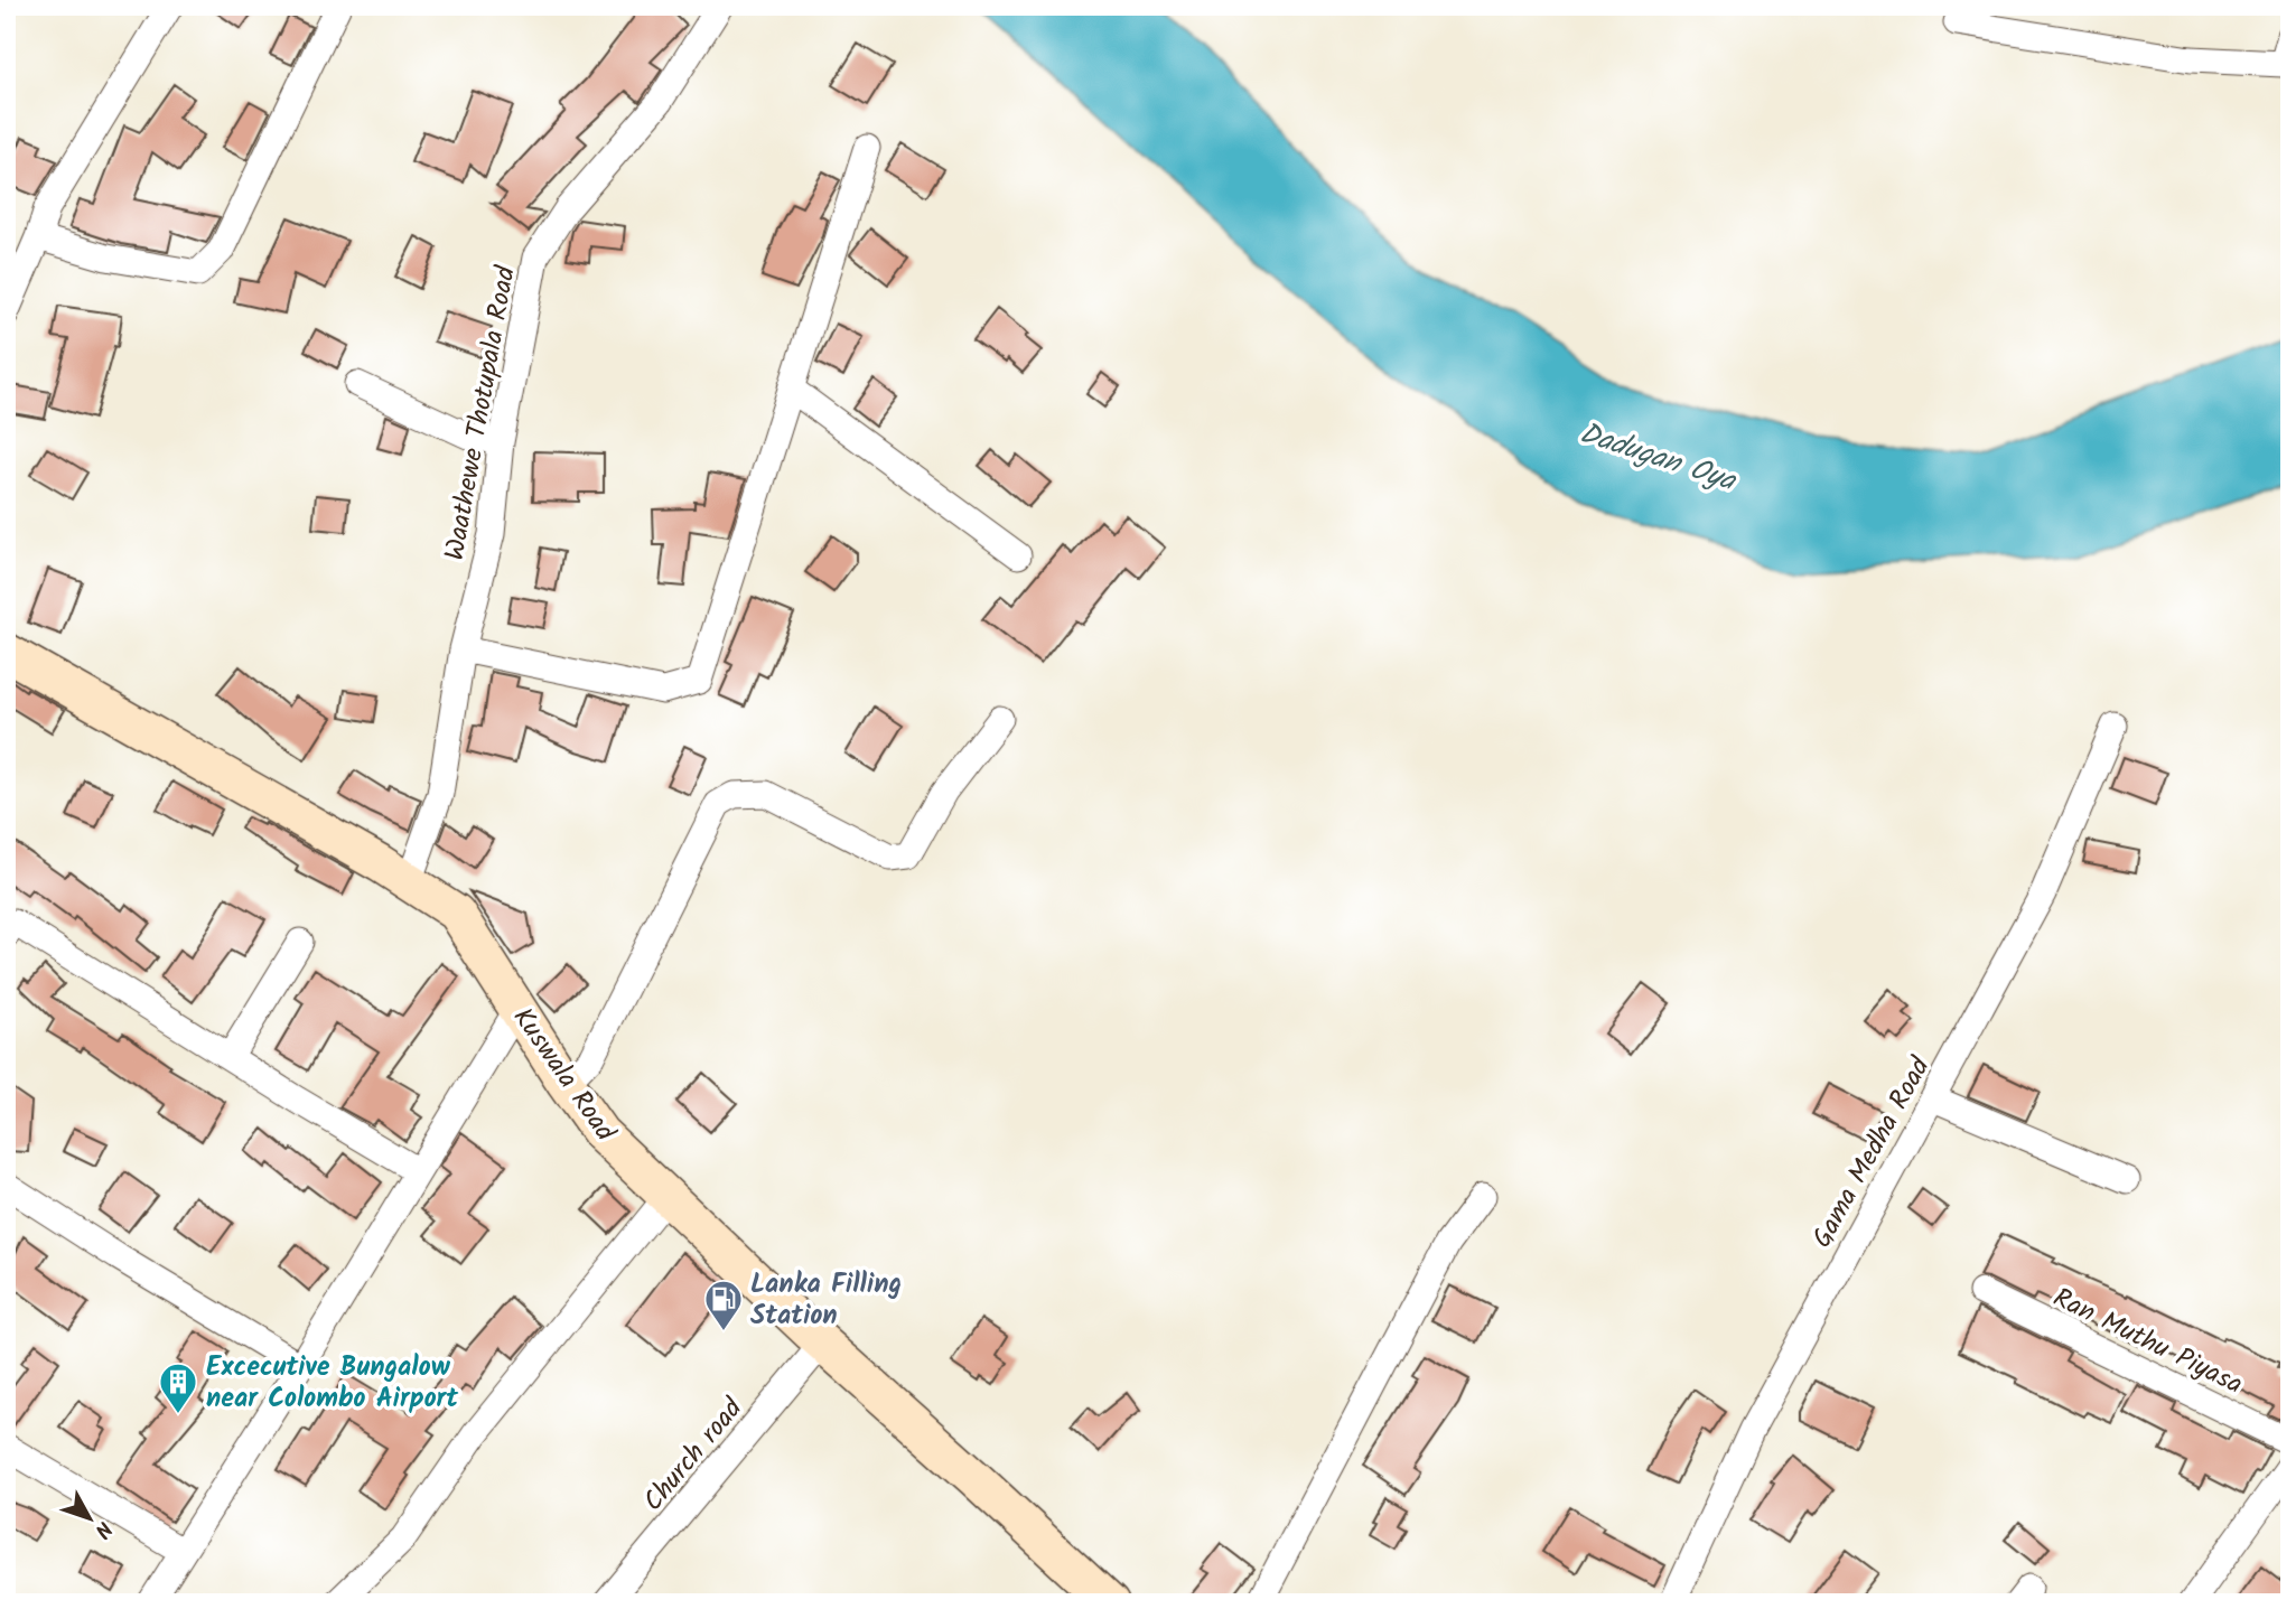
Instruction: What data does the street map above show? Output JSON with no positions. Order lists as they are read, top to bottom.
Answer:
{
  "streets": {
    "street": [
      "Waathewe Thotupala Road",
      "Kuswala Road",
      "Gama Medha Road",
      "Ran Muthu Piyasa",
      "Church road"
    ]
  },
  "crossings": [
    ["Waathewe Thotupala Road", "Kuswala Road"],
    ["Kuswala Road", "Church road"]
  ],
  "water": ["Dadugan Oya"],
  "places": {
    "fuel station": ["Lanka Filling Station"],
    "building": ["Excecutive Bungalow near Colombo Airport"]
  },
  "north": "bottom right"
}
